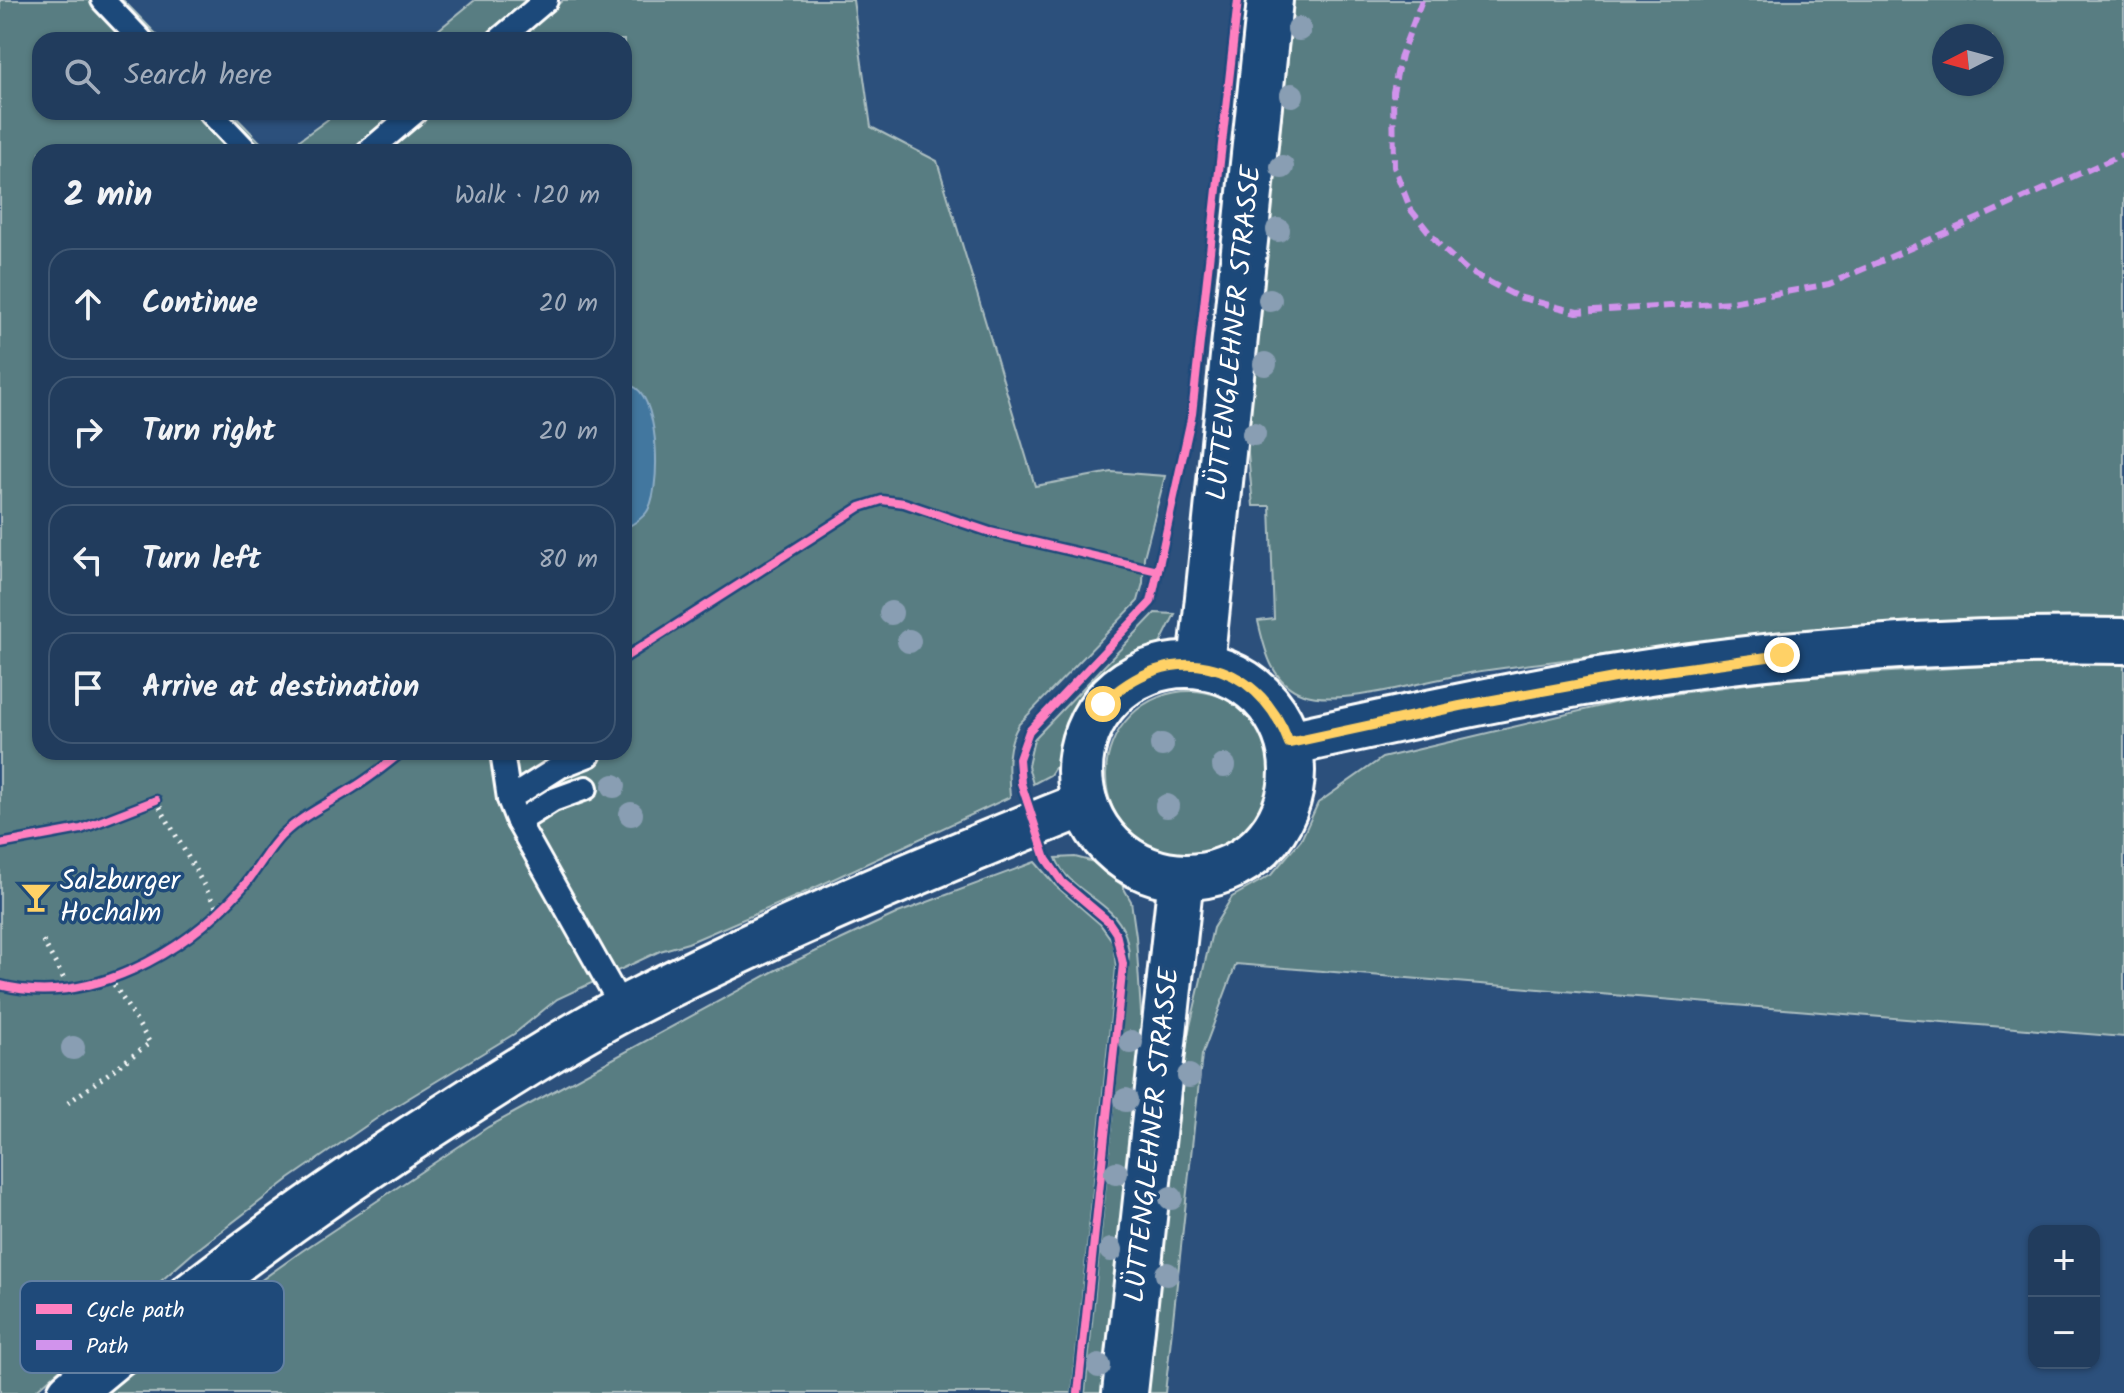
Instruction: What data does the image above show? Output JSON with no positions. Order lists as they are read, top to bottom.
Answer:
{
  "streets": {
    "main road": ["LÜTTENGLEHNER STRASSE"]
  },
  "places": {
    "bar": ["Salzburger Hochalm"]
  },
  "legend": ["Cycle path", "Path"],
  "north": "left",
  "page": {
    "search": "Search here",
    "heading": ["2 min", "Walk · 120 m"],
    "list": [
      ["Continue", "20 m"],
      ["Turn right", "20 m"],
      ["Turn left", "80 m"],
      "Arrive at destination"
    ],
    "map_buttons": ["+", "−"]
  }
}
